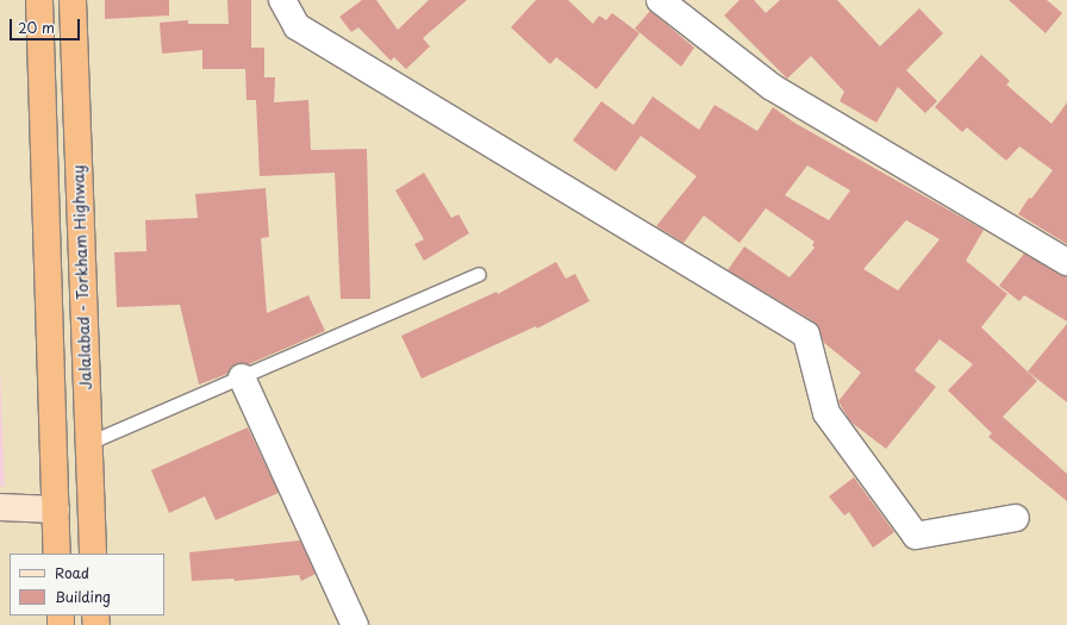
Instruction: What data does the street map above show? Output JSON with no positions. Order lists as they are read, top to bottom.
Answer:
{
  "streets": {
    "highway": ["Jalalabad - Torkham Highway"]
  },
  "legend": ["Road", "Building"],
  "scale_bar": "20 m"
}
